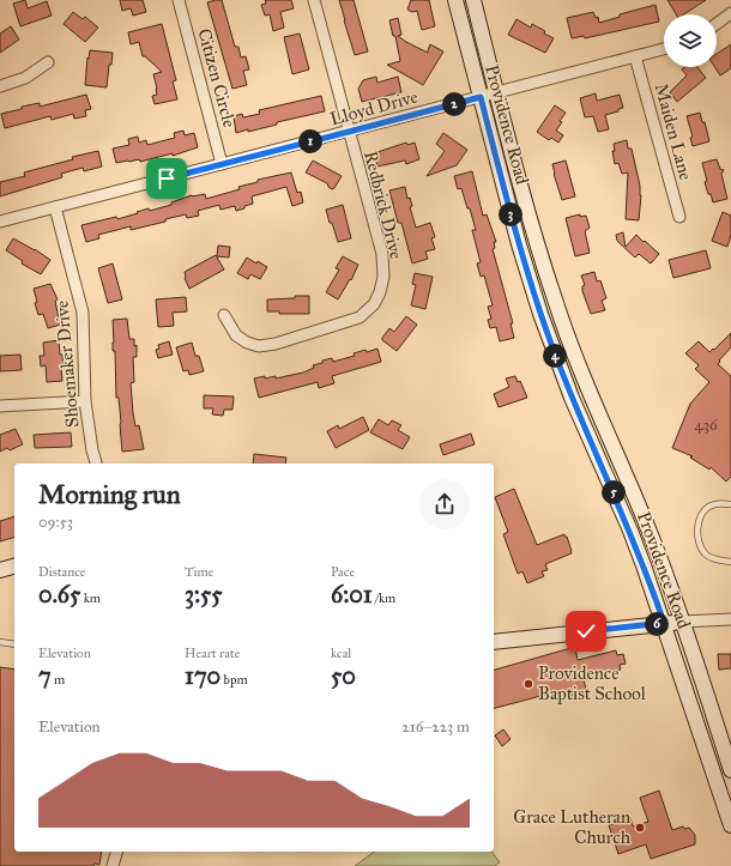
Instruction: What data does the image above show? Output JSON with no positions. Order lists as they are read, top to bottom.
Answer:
{
  "streets": {
    "main road": ["Providence Road"],
    "street": [
      "Citizen Circle",
      "Lloyd Drive",
      "Maiden Lane",
      "Redbrick Drive",
      "Shoemaker Drive"
    ]
  },
  "crossings": [
    ["Citizen Circle", "Lloyd Drive"],
    ["Lloyd Drive", "Providence Road"],
    ["Lloyd Drive", "Maiden Lane"],
    ["Lloyd Drive", "Redbrick Drive"],
    ["Lloyd Drive", "Shoemaker Drive"]
  ],
  "places": ["Providence Baptist School", "Grace Lutheran Church"],
  "house_numbers": ["436"],
  "page": {
    "pins": [
      "2",
      "1",
      "3",
      "4",
      "5",
      "6"
    ],
    "heading": ["Morning run", "09:53"],
    "stats": [
      ["Distance", "0.65 km"],
      ["Time", "3:55"],
      ["Pace", "6:01 /km"],
      ["Elevation", "7 m"],
      ["Heart rate", "170 bpm"],
      ["kcal", "50"]
    ],
    "chart": ["Elevation", "216–223 m"]
  }
}
